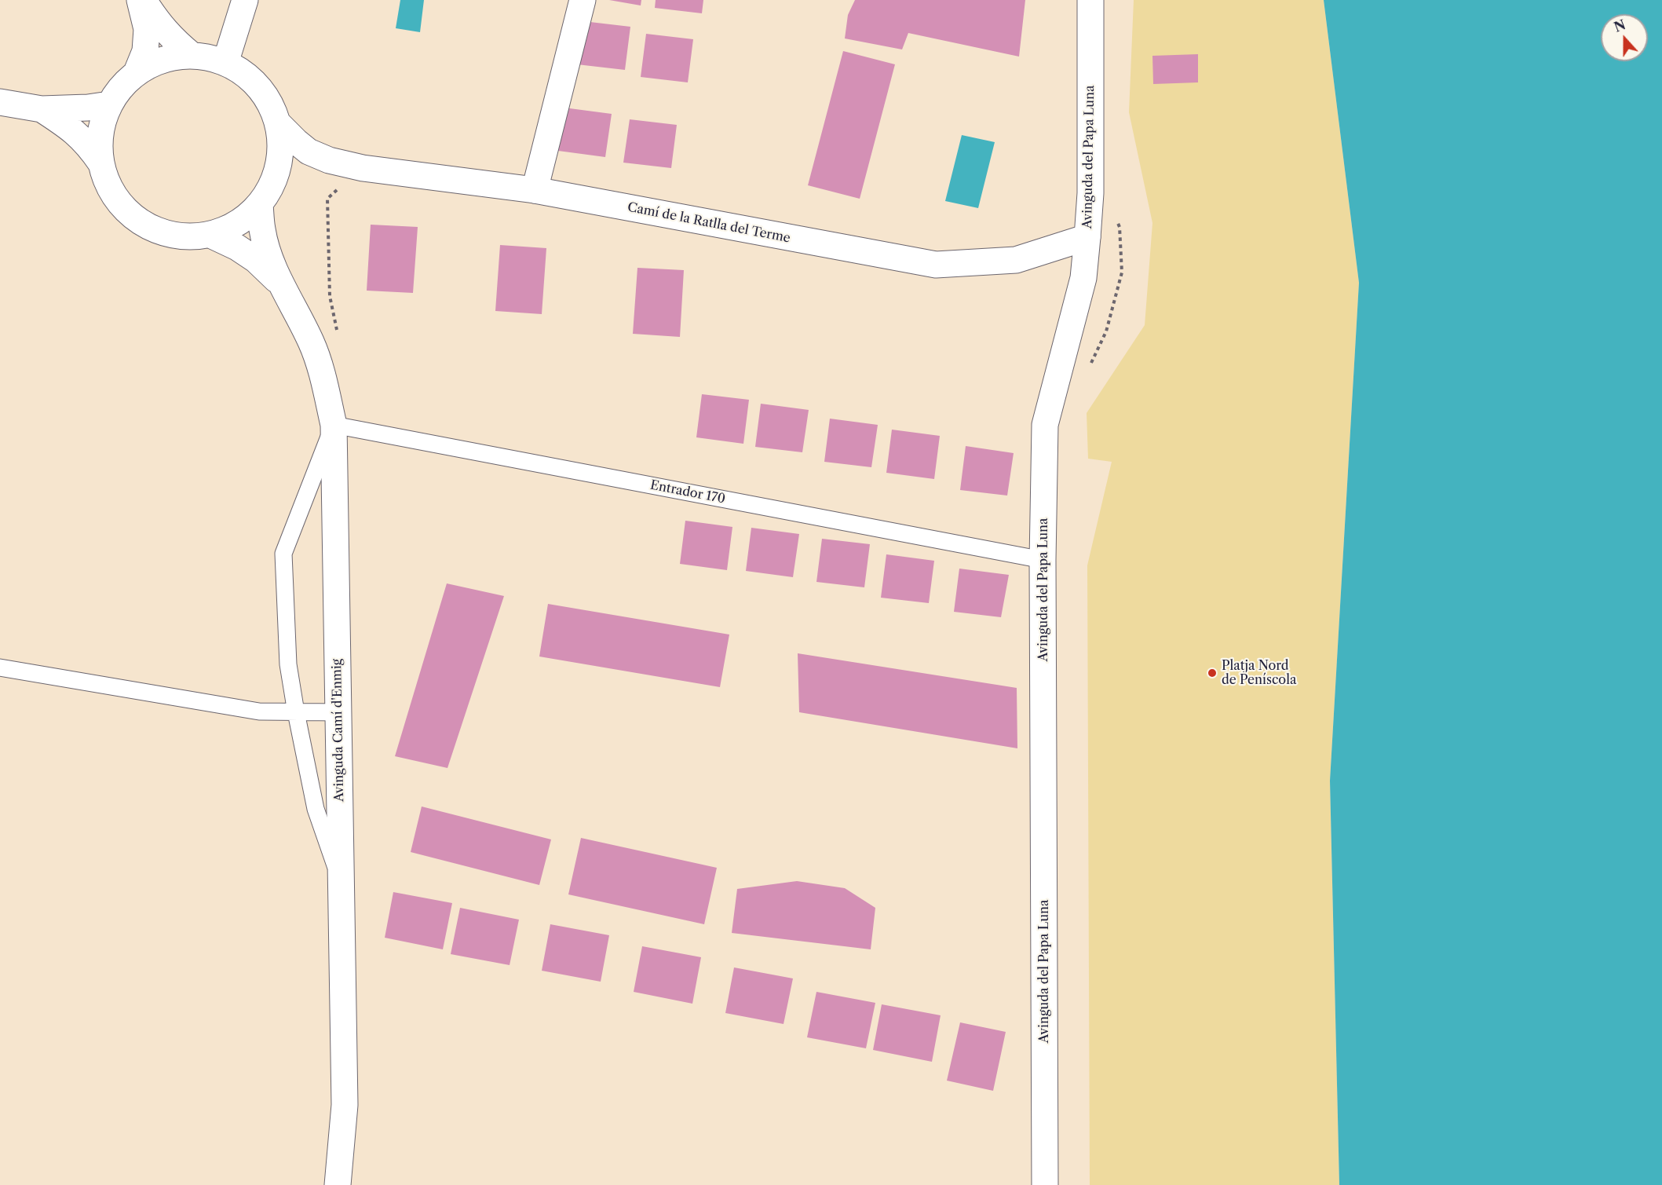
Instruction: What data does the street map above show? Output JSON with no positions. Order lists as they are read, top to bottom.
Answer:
{
  "streets": {
    "street": ["Avinguda del Papa Luna", "Camí de la Ratlla del Terme", "Avinguda Camí d'Enmig"],
    "lane": ["Entrador 170"]
  },
  "crossings": [
    ["Avinguda del Papa Luna", "Camí de la Ratlla del Terme"],
    ["Avinguda del Papa Luna", "Entrador 170"],
    ["Entrador 170", "Avinguda Camí d'Enmig"]
  ],
  "places": ["Platja Nord de Peníscola"],
  "north": "top"
}
